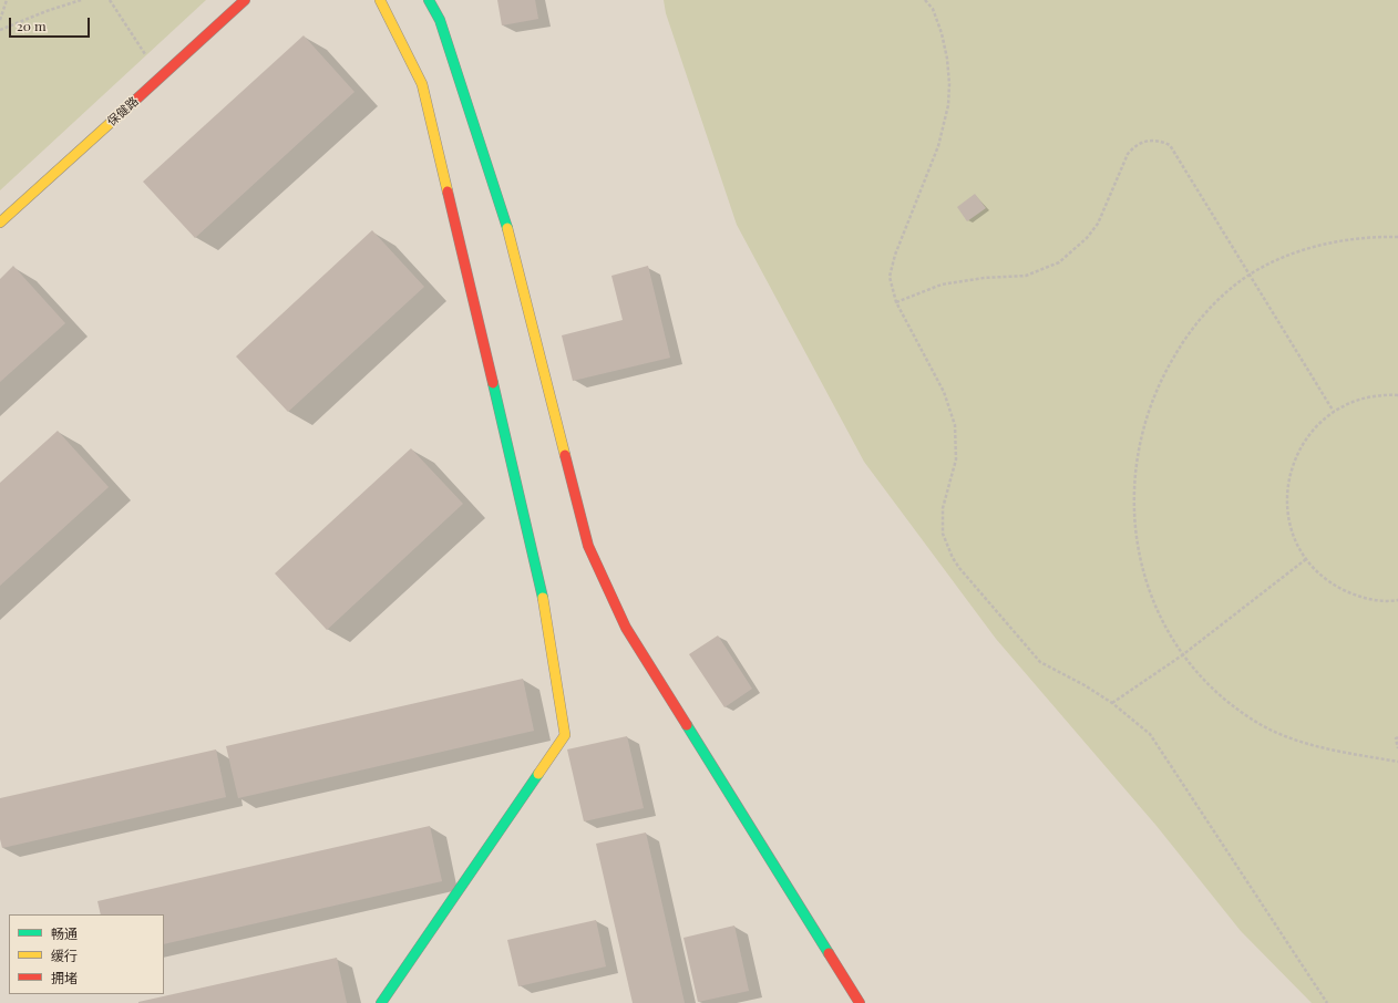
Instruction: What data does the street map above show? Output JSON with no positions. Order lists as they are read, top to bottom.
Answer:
{
  "streets": {
    "street": ["保健路"]
  },
  "legend": ["畅通", "缓行", "拥堵"],
  "scale_bar": "20 m"
}
